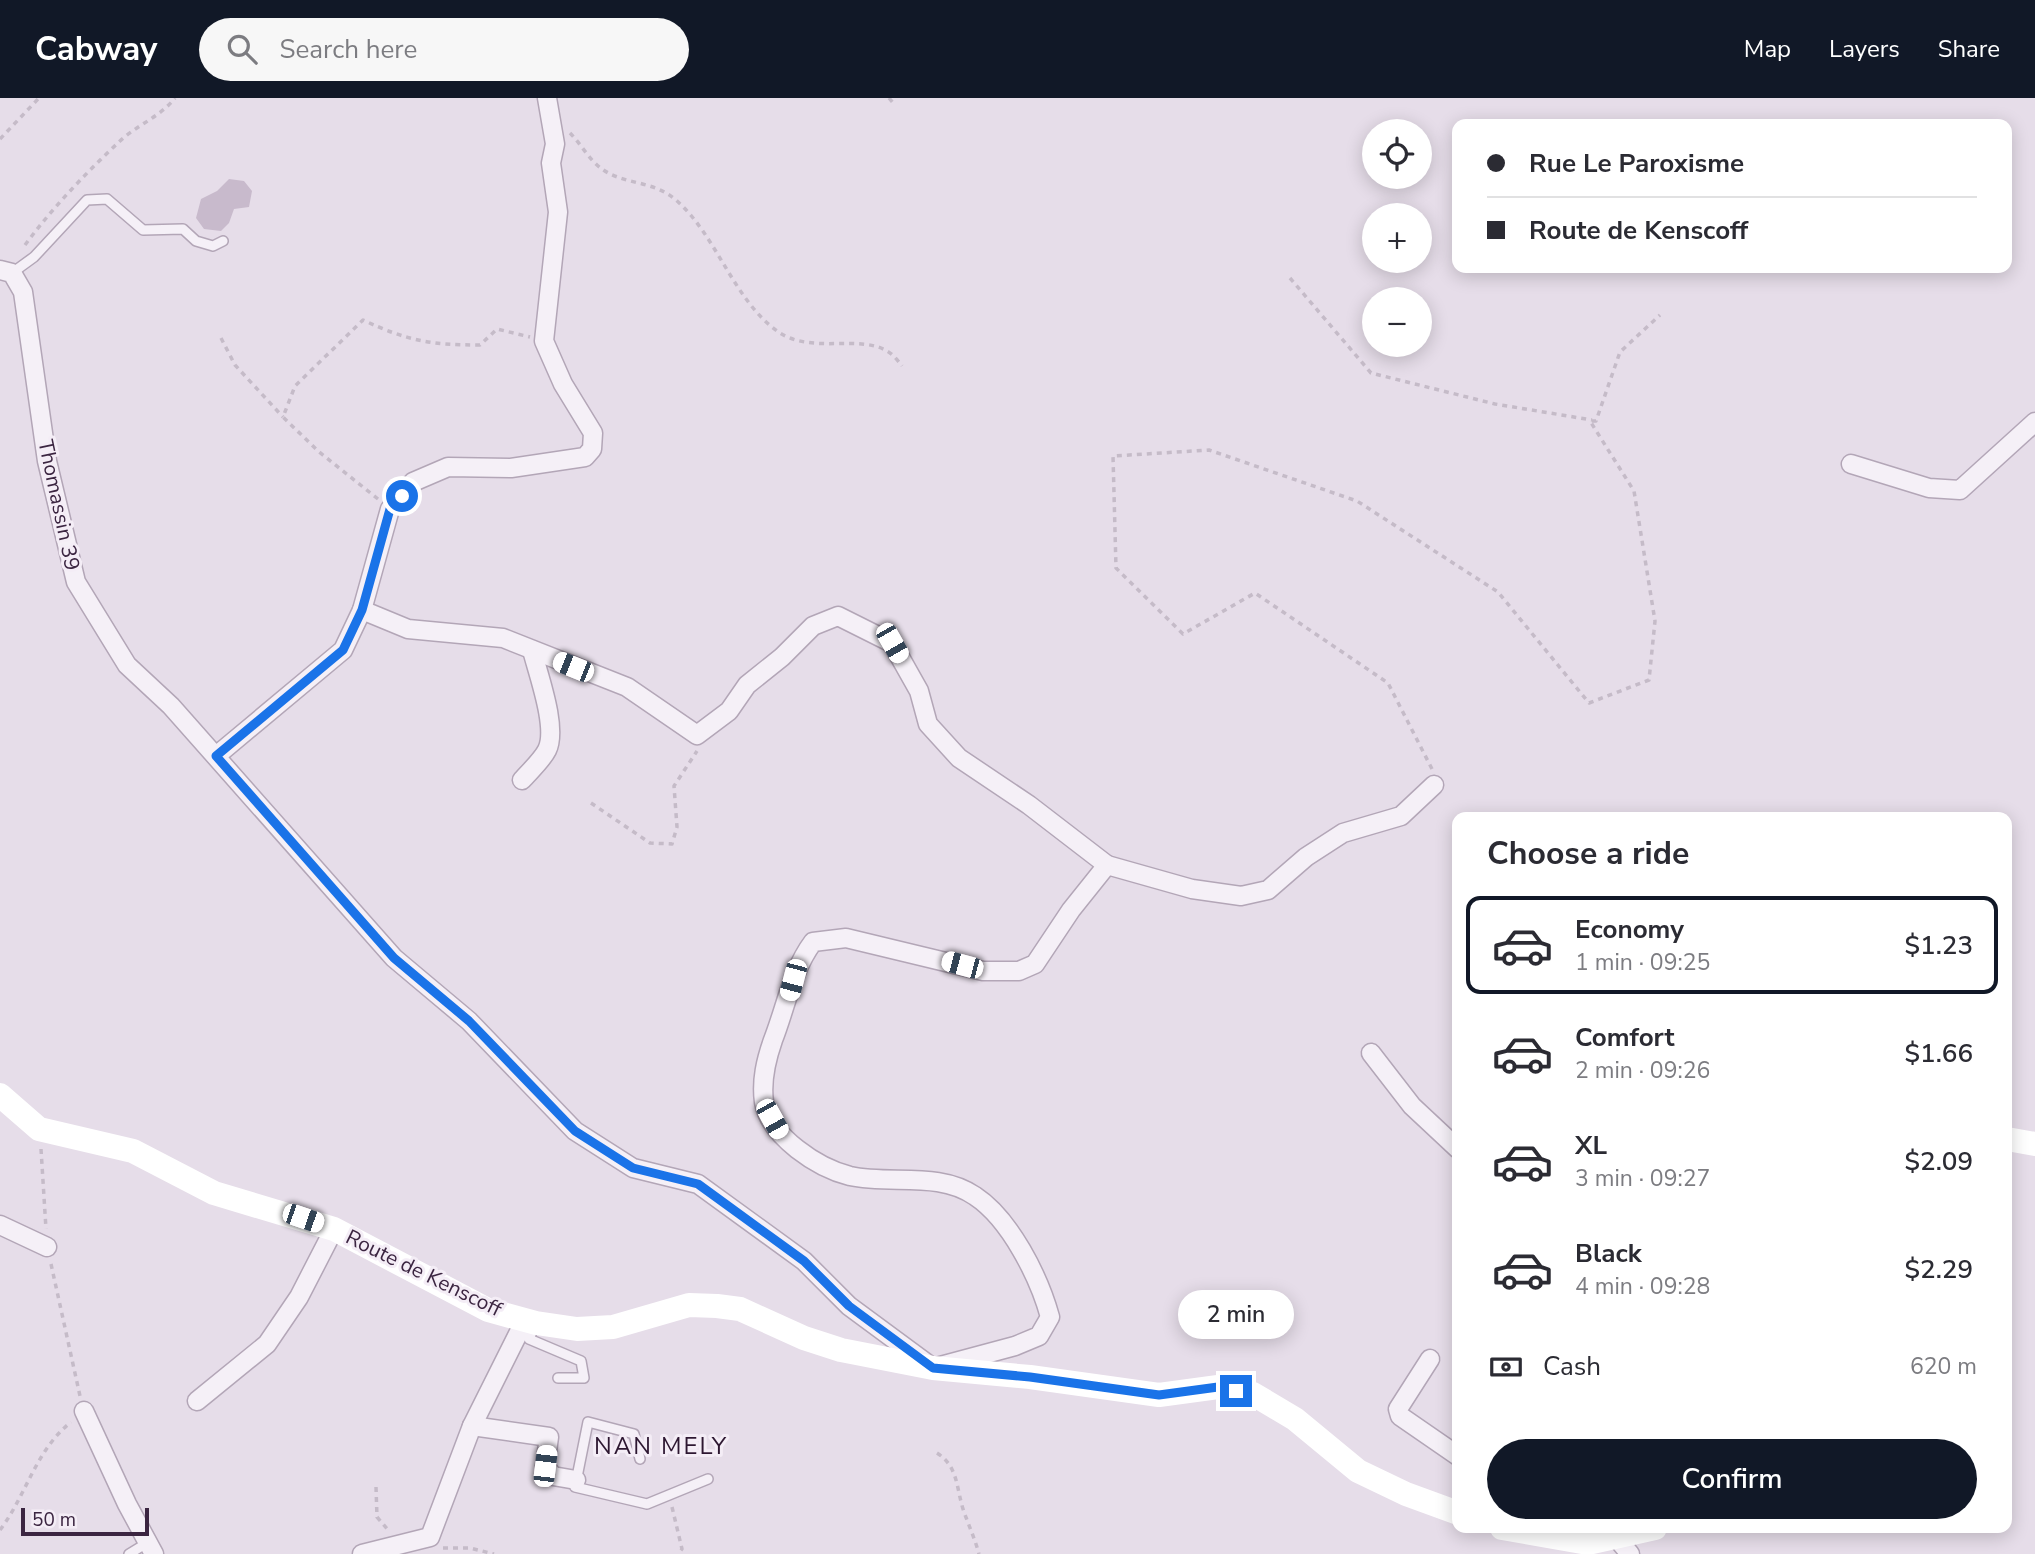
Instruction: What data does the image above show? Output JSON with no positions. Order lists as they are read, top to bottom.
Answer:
{
  "streets": {
    "main road": ["Route de Kenscoff"],
    "street": ["Thomassin 39"]
  },
  "crossings": [
    ["Thomassin 39", "Route de Kenscoff"]
  ],
  "districts": ["NAN MELY"],
  "scale_bar": "50 m",
  "page": {
    "header": "Cabway",
    "search": "Search here",
    "nav": ["Map", "Layers", "Share"],
    "map_buttons": ["+", "−"],
    "banner": ["Rue Le Paroxisme", "Route de Kenscoff"],
    "heading": "Choose a ride",
    "list": [
      {
        "name": "Economy",
        "note": "1 min · 09:25",
        "value": "$1.23"
      },
      {
        "name": "Comfort",
        "note": "2 min · 09:26",
        "value": "$1.66"
      },
      {
        "name": "XL",
        "note": "3 min · 09:27",
        "value": "$2.09"
      },
      {
        "name": "Black",
        "note": "4 min · 09:28",
        "value": "$2.29"
      }
    ],
    "bubble": "2 min",
    "pay": ["Cash", "620 m"],
    "buttons": "Confirm",
    "scale": "50 m"
  }
}
